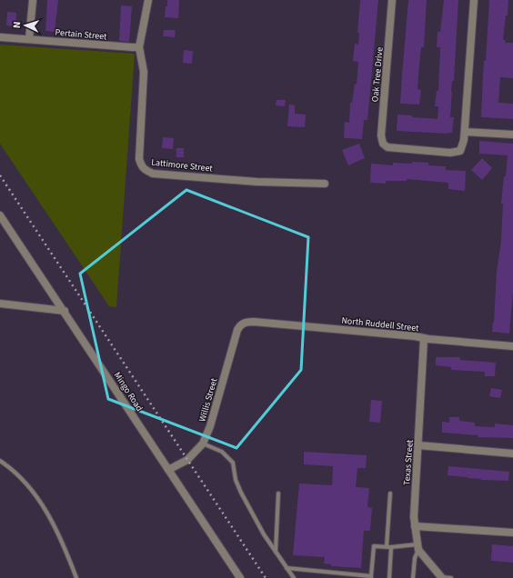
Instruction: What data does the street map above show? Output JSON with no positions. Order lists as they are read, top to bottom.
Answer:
{
  "streets": {
    "street": [
      "Pertain Street",
      "Oak Tree Drive",
      "Lattimore Street",
      "North Ruddell Street",
      "Mingo Road",
      "Willis Street",
      "Texas Street"
    ]
  },
  "crossings": [
    ["Pertain Street", "Lattimore Street"],
    ["North Ruddell Street", "Willis Street"],
    ["North Ruddell Street", "Texas Street"],
    ["Mingo Road", "Willis Street"]
  ],
  "north": "left"
}
